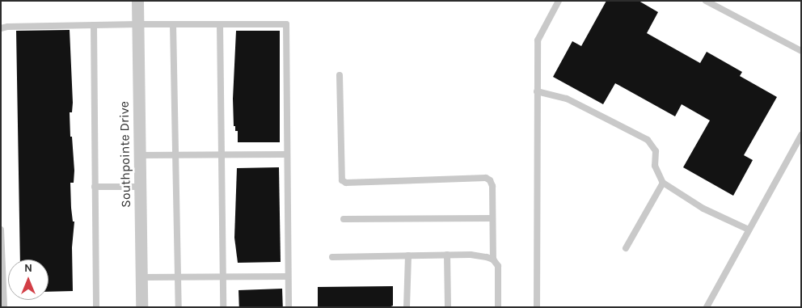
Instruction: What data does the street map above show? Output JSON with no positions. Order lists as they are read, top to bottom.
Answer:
{
  "streets": {
    "street": ["Southpointe Drive"]
  },
  "north": "top"
}
